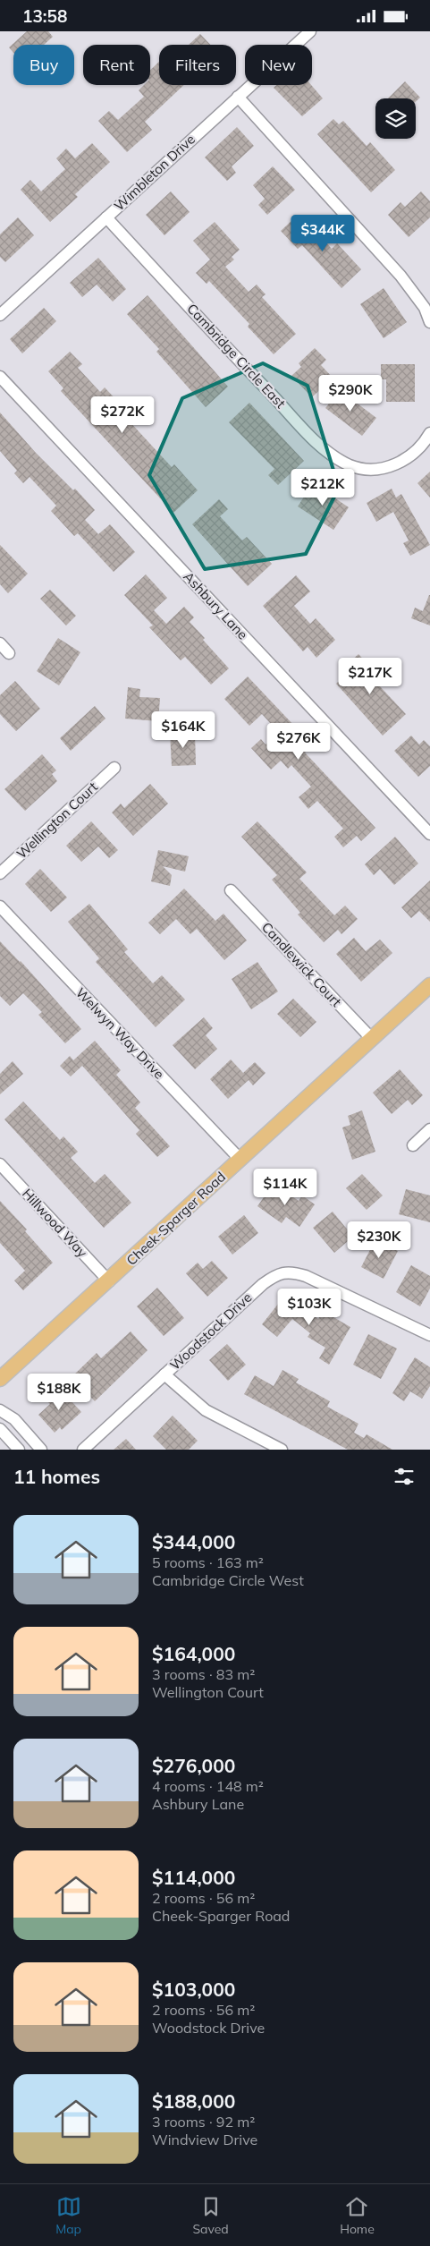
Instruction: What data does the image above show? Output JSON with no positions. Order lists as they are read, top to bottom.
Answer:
{
  "streets": {
    "main road": ["Cheek-Sparger Road"],
    "street": [
      "Wimbleton Drive",
      "Cambridge Circle East",
      "Ashbury Lane",
      "Wellington Court",
      "Candlewick Court",
      "Welwyn Way Drive",
      "Hillwood Way",
      "Woodstock Drive"
    ]
  },
  "crossings": [
    ["Wimbleton Drive", "Cambridge Circle East"],
    ["Candlewick Court", "Cheek-Sparger Road"],
    ["Welwyn Way Drive", "Cheek-Sparger Road"],
    ["Cheek-Sparger Road", "Hillwood Way"]
  ],
  "page": {
    "status": "13:58",
    "chip": [
      "Buy",
      "Rent",
      "Filters",
      "New"
    ],
    "price": [
      "$344K",
      "$290K",
      "$272K",
      "$212K",
      "$217K",
      "$164K",
      "$276K",
      "$114K",
      "$230K",
      "$103K",
      "$188K"
    ],
    "heading": "11 homes",
    "list": [
      {
        "name": "$344,000",
        "note": "5 rooms · 163 m² · Cambridge Circle West"
      },
      {
        "name": "$164,000",
        "note": "3 rooms · 83 m² · Wellington Court"
      },
      {
        "name": "$276,000",
        "note": "4 rooms · 148 m² · Ashbury Lane"
      },
      {
        "name": "$114,000",
        "note": "2 rooms · 56 m² · Cheek-Sparger Road"
      },
      {
        "name": "$103,000",
        "note": "2 rooms · 56 m² · Woodstock Drive"
      },
      {
        "name": "$188,000",
        "note": "3 rooms · 92 m² · Windview Drive"
      }
    ],
    "tabs": ["Map", "Saved", "Home"]
  }
}
